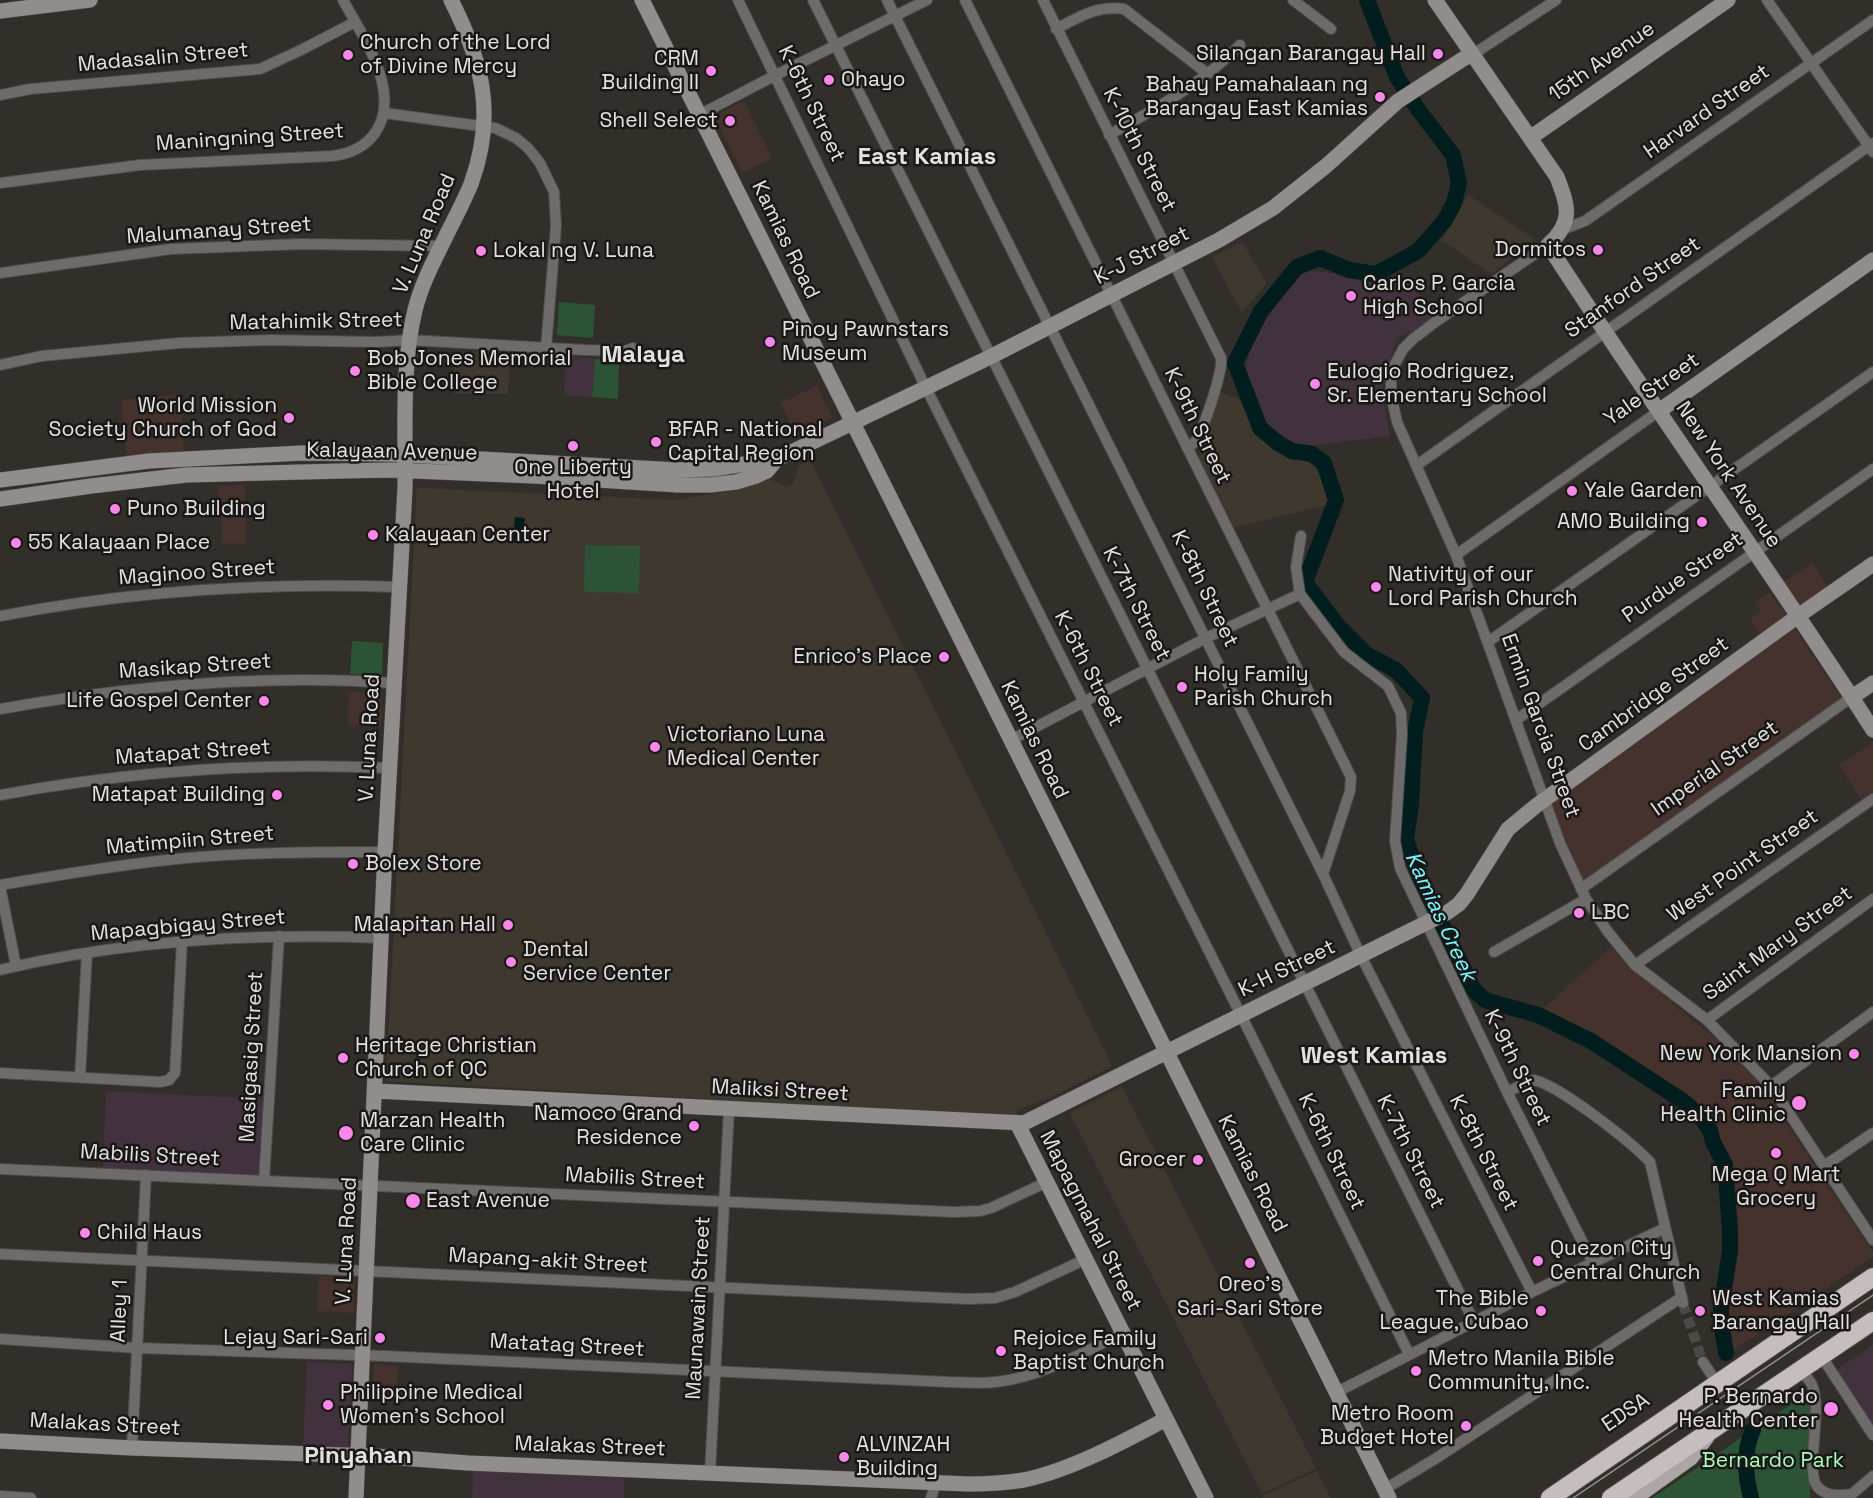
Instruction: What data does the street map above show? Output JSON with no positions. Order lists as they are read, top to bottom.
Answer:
{
  "streets": {
    "highway": ["EDSA"],
    "street": [
      "Madasalin Street",
      "15th Avenue",
      "K-6th Street",
      "Harvard Street",
      "Maningning Street",
      "K-10th Street",
      "Malumanay Street",
      "V. Luna Road",
      "Kamias Road",
      "K-J Street",
      "Stanford Street",
      "Matahimik Street",
      "Yale Street",
      "K-9th Street",
      "Kalayaan Avenue",
      "New York Avenue",
      "Maginoo Street",
      "Purdue Street",
      "K-8th Street",
      "K-7th Street",
      "Masikap Street",
      "Cambridge Street",
      "Ermin Garcia Street",
      "Matapat Street",
      "Imperial Street",
      "Matimpiin Street",
      "West Point Street",
      "Mapagbigay Street",
      "Saint Mary Street",
      "K-H Street",
      "Masigasig Street",
      "Maliksi Street",
      "Mabilis Street",
      "Mapagmahal Street",
      "Mapang-akit Street",
      "Maunawain Street",
      "Alley 1",
      "Matatag Street",
      "Malakas Street"
    ]
  },
  "crossings": [
    ["K-6th Street", "K-J Street"],
    ["K-6th Street", "K-H Street"],
    ["Harvard Street", "Ermin Garcia Street"],
    ["K-10th Street", "K-J Street"],
    ["K-10th Street", "K-9th Street"],
    ["Malumanay Street", "V. Luna Road"],
    ["V. Luna Road", "Matahimik Street"],
    ["V. Luna Road", "Kalayaan Avenue"],
    ["V. Luna Road", "Maginoo Street"],
    ["V. Luna Road", "Masikap Street"],
    ["V. Luna Road", "Matapat Street"],
    ["V. Luna Road", "Matimpiin Street"],
    ["V. Luna Road", "Mapagbigay Street"],
    ["V. Luna Road", "Maliksi Street"],
    ["V. Luna Road", "Mabilis Street"],
    ["V. Luna Road", "Mapang-akit Street"],
    ["V. Luna Road", "Matatag Street"],
    ["V. Luna Road", "Malakas Street"],
    ["Kamias Road", "K-J Street"],
    ["Kamias Road", "Kalayaan Avenue"],
    ["Kamias Road", "K-H Street"],
    ["Kamias Road", "Maliksi Street"],
    ["K-J Street", "K-9th Street"],
    ["K-J Street", "Kalayaan Avenue"],
    ["K-J Street", "K-8th Street"],
    ["K-J Street", "K-7th Street"],
    ["Stanford Street", "New York Avenue"],
    ["Stanford Street", "Ermin Garcia Street"],
    ["Yale Street", "New York Avenue"],
    ["Yale Street", "Ermin Garcia Street"],
    ["K-9th Street", "K-8th Street"],
    ["K-9th Street", "Cambridge Street"],
    ["K-9th Street", "K-H Street"],
    ["New York Avenue", "Purdue Street"],
    ["New York Avenue", "Cambridge Street"],
    ["New York Avenue", "Ermin Garcia Street"],
    ["New York Avenue", "Imperial Street"],
    ["Purdue Street", "Ermin Garcia Street"],
    ["K-8th Street", "K-H Street"],
    ["K-7th Street", "K-H Street"],
    ["Cambridge Street", "Ermin Garcia Street"],
    ["Cambridge Street", "K-H Street"],
    ["Ermin Garcia Street", "Imperial Street"],
    ["Ermin Garcia Street", "West Point Street"],
    ["Ermin Garcia Street", "Saint Mary Street"],
    ["Mapagbigay Street", "Masigasig Street"],
    ["K-H Street", "Maliksi Street"],
    ["Masigasig Street", "Mabilis Street"],
    ["Maliksi Street", "Mapagmahal Street"],
    ["Maliksi Street", "Maunawain Street"],
    ["Mabilis Street", "Mapagmahal Street"],
    ["Mabilis Street", "Maunawain Street"],
    ["Mabilis Street", "Alley 1"],
    ["Mapagmahal Street", "Mapang-akit Street"],
    ["Mapagmahal Street", "Matatag Street"],
    ["Mapagmahal Street", "Malakas Street"],
    ["Mapang-akit Street", "Maunawain Street"],
    ["Mapang-akit Street", "Alley 1"],
    ["Maunawain Street", "Matatag Street"],
    ["Maunawain Street", "Malakas Street"],
    ["Alley 1", "Matatag Street"],
    ["Alley 1", "Malakas Street"]
  ],
  "districts": [
    "East Kamias",
    "Malaya",
    "West Kamias",
    "Pinyahan"
  ],
  "water": ["Kamias Creek"],
  "parks": ["Bernardo Park"],
  "places": [
    "Silangan Barangay Hall",
    "Church of the Lord of Divine Mercy",
    "CRM Building II",
    "Ohayo",
    "Bahay Pamahalaan ng Barangay East Kamias",
    "Shell Select",
    "Dormitos",
    "Lokal ng V. Luna",
    "Carlos P. Garcia High School",
    "Pinoy Pawnstars Museum",
    "Bob Jones Memorial Bible College",
    "Eulogio Rodriguez, Sr. Elementary School",
    "World Mission Society Church of God",
    "BFAR - National Capital Region",
    "One Liberty Hotel",
    "Yale Garden",
    "Puno Building",
    "AMO Building",
    "Kalayaan Center",
    "55 Kalayaan Place",
    "Nativity of our Lord Parish Church",
    "Enrico's Place",
    "Holy Family Parish Church",
    "Life Gospel Center",
    "Victoriano Luna Medical Center",
    "Matapat Building",
    "Bolex Store",
    "LBC",
    "Malapitan Hall",
    "Dental Service Center",
    "New York Mansion",
    "Heritage Christian Church of QC",
    "Family Health Clinic",
    "Namoco Grand Residence",
    "Marzan Health Care Clinic",
    "Mega Q Mart Grocery",
    "Grocer",
    "East Avenue",
    "Child Haus",
    "Quezon City Central Church",
    "Oreo's Sari-Sari Store",
    "The Bible League, Cubao",
    "West Kamias Barangay Hall",
    "Lejay Sari-Sari",
    "Rejoice Family Baptist Church",
    "Metro Manila Bible Community, Inc.",
    "Philippine Medical Women's School",
    "P. Bernardo Health Center",
    "Metro Room Budget Hotel",
    "ALVINZAH Building"
  ]
}
